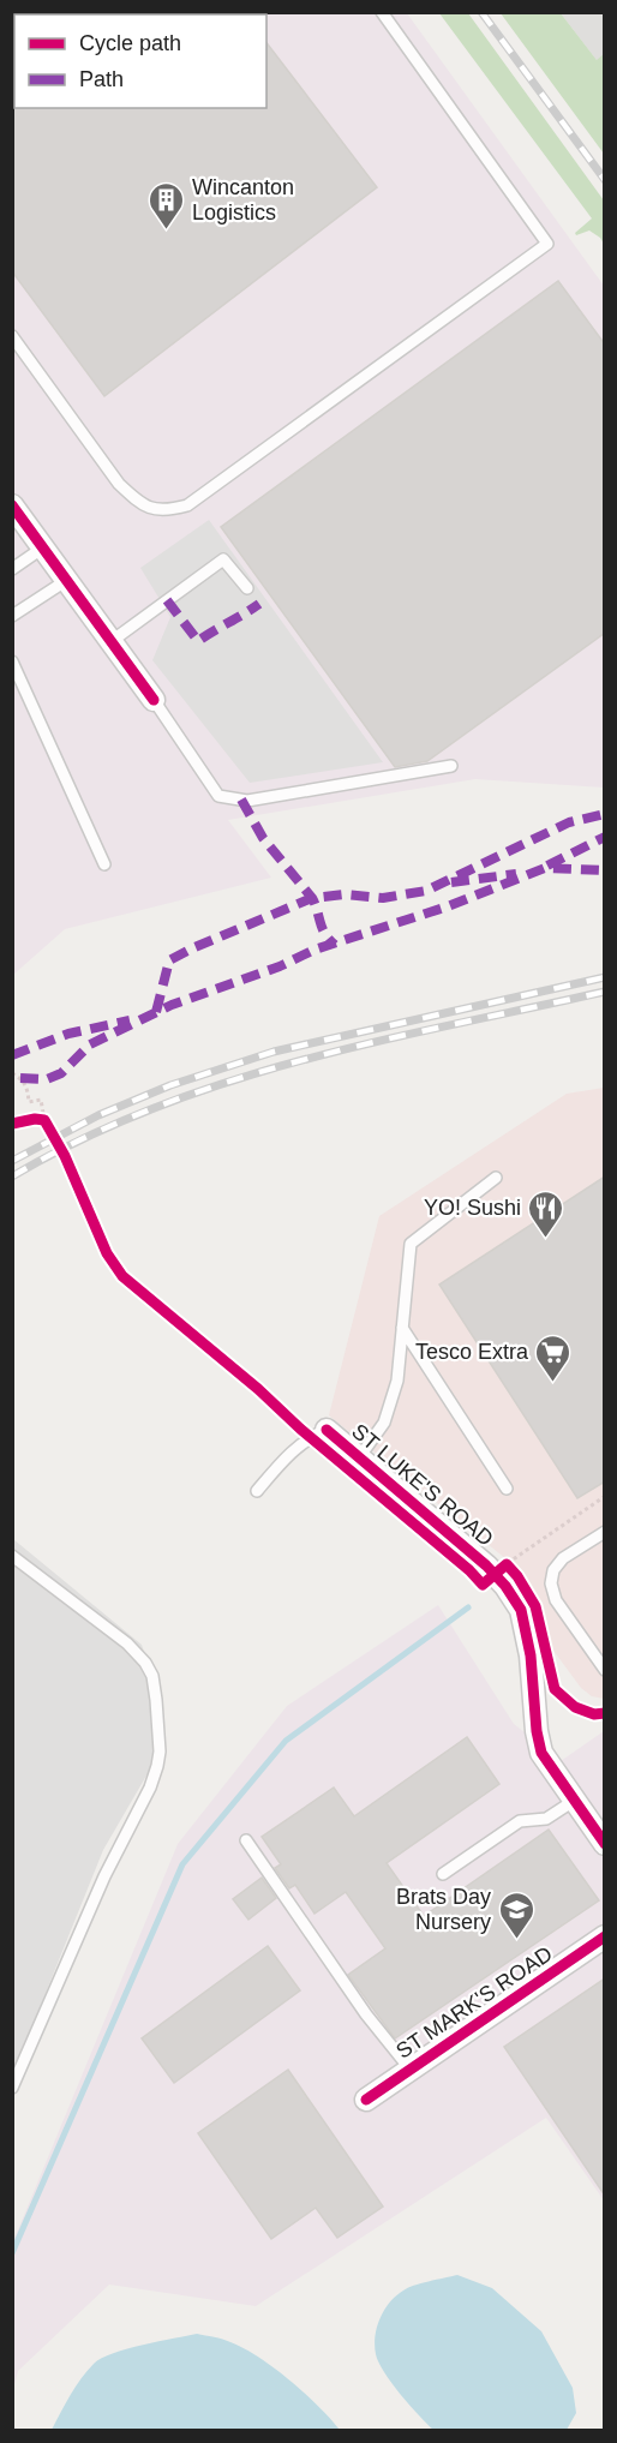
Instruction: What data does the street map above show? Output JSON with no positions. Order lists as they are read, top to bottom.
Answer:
{
  "streets": {
    "street": ["ST LUKE'S ROAD", "ST MARK'S ROAD"]
  },
  "places": {
    "building": ["Wincanton Logistics"],
    "restaurant": ["YO! Sushi"],
    "supermarket": ["Tesco Extra"],
    "school or university": ["Brats Day Nursery"]
  },
  "legend": ["Cycle path", "Path"]
}
